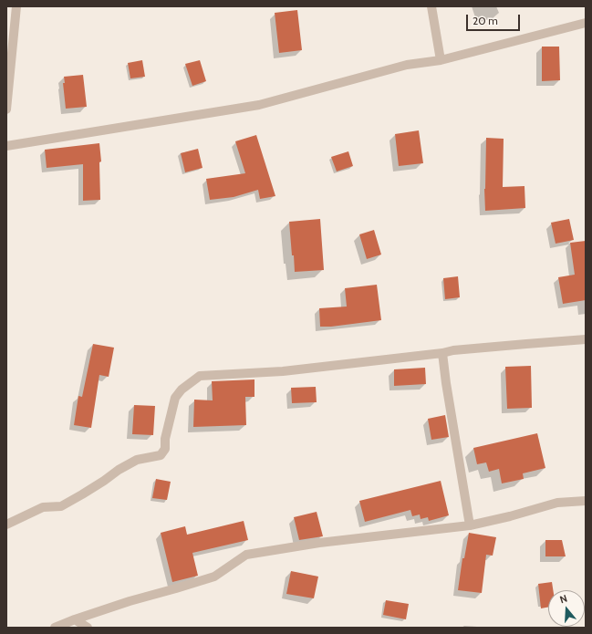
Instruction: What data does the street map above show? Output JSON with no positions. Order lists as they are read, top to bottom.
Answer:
{
  "scale_bar": "20 m",
  "north": "top"
}
